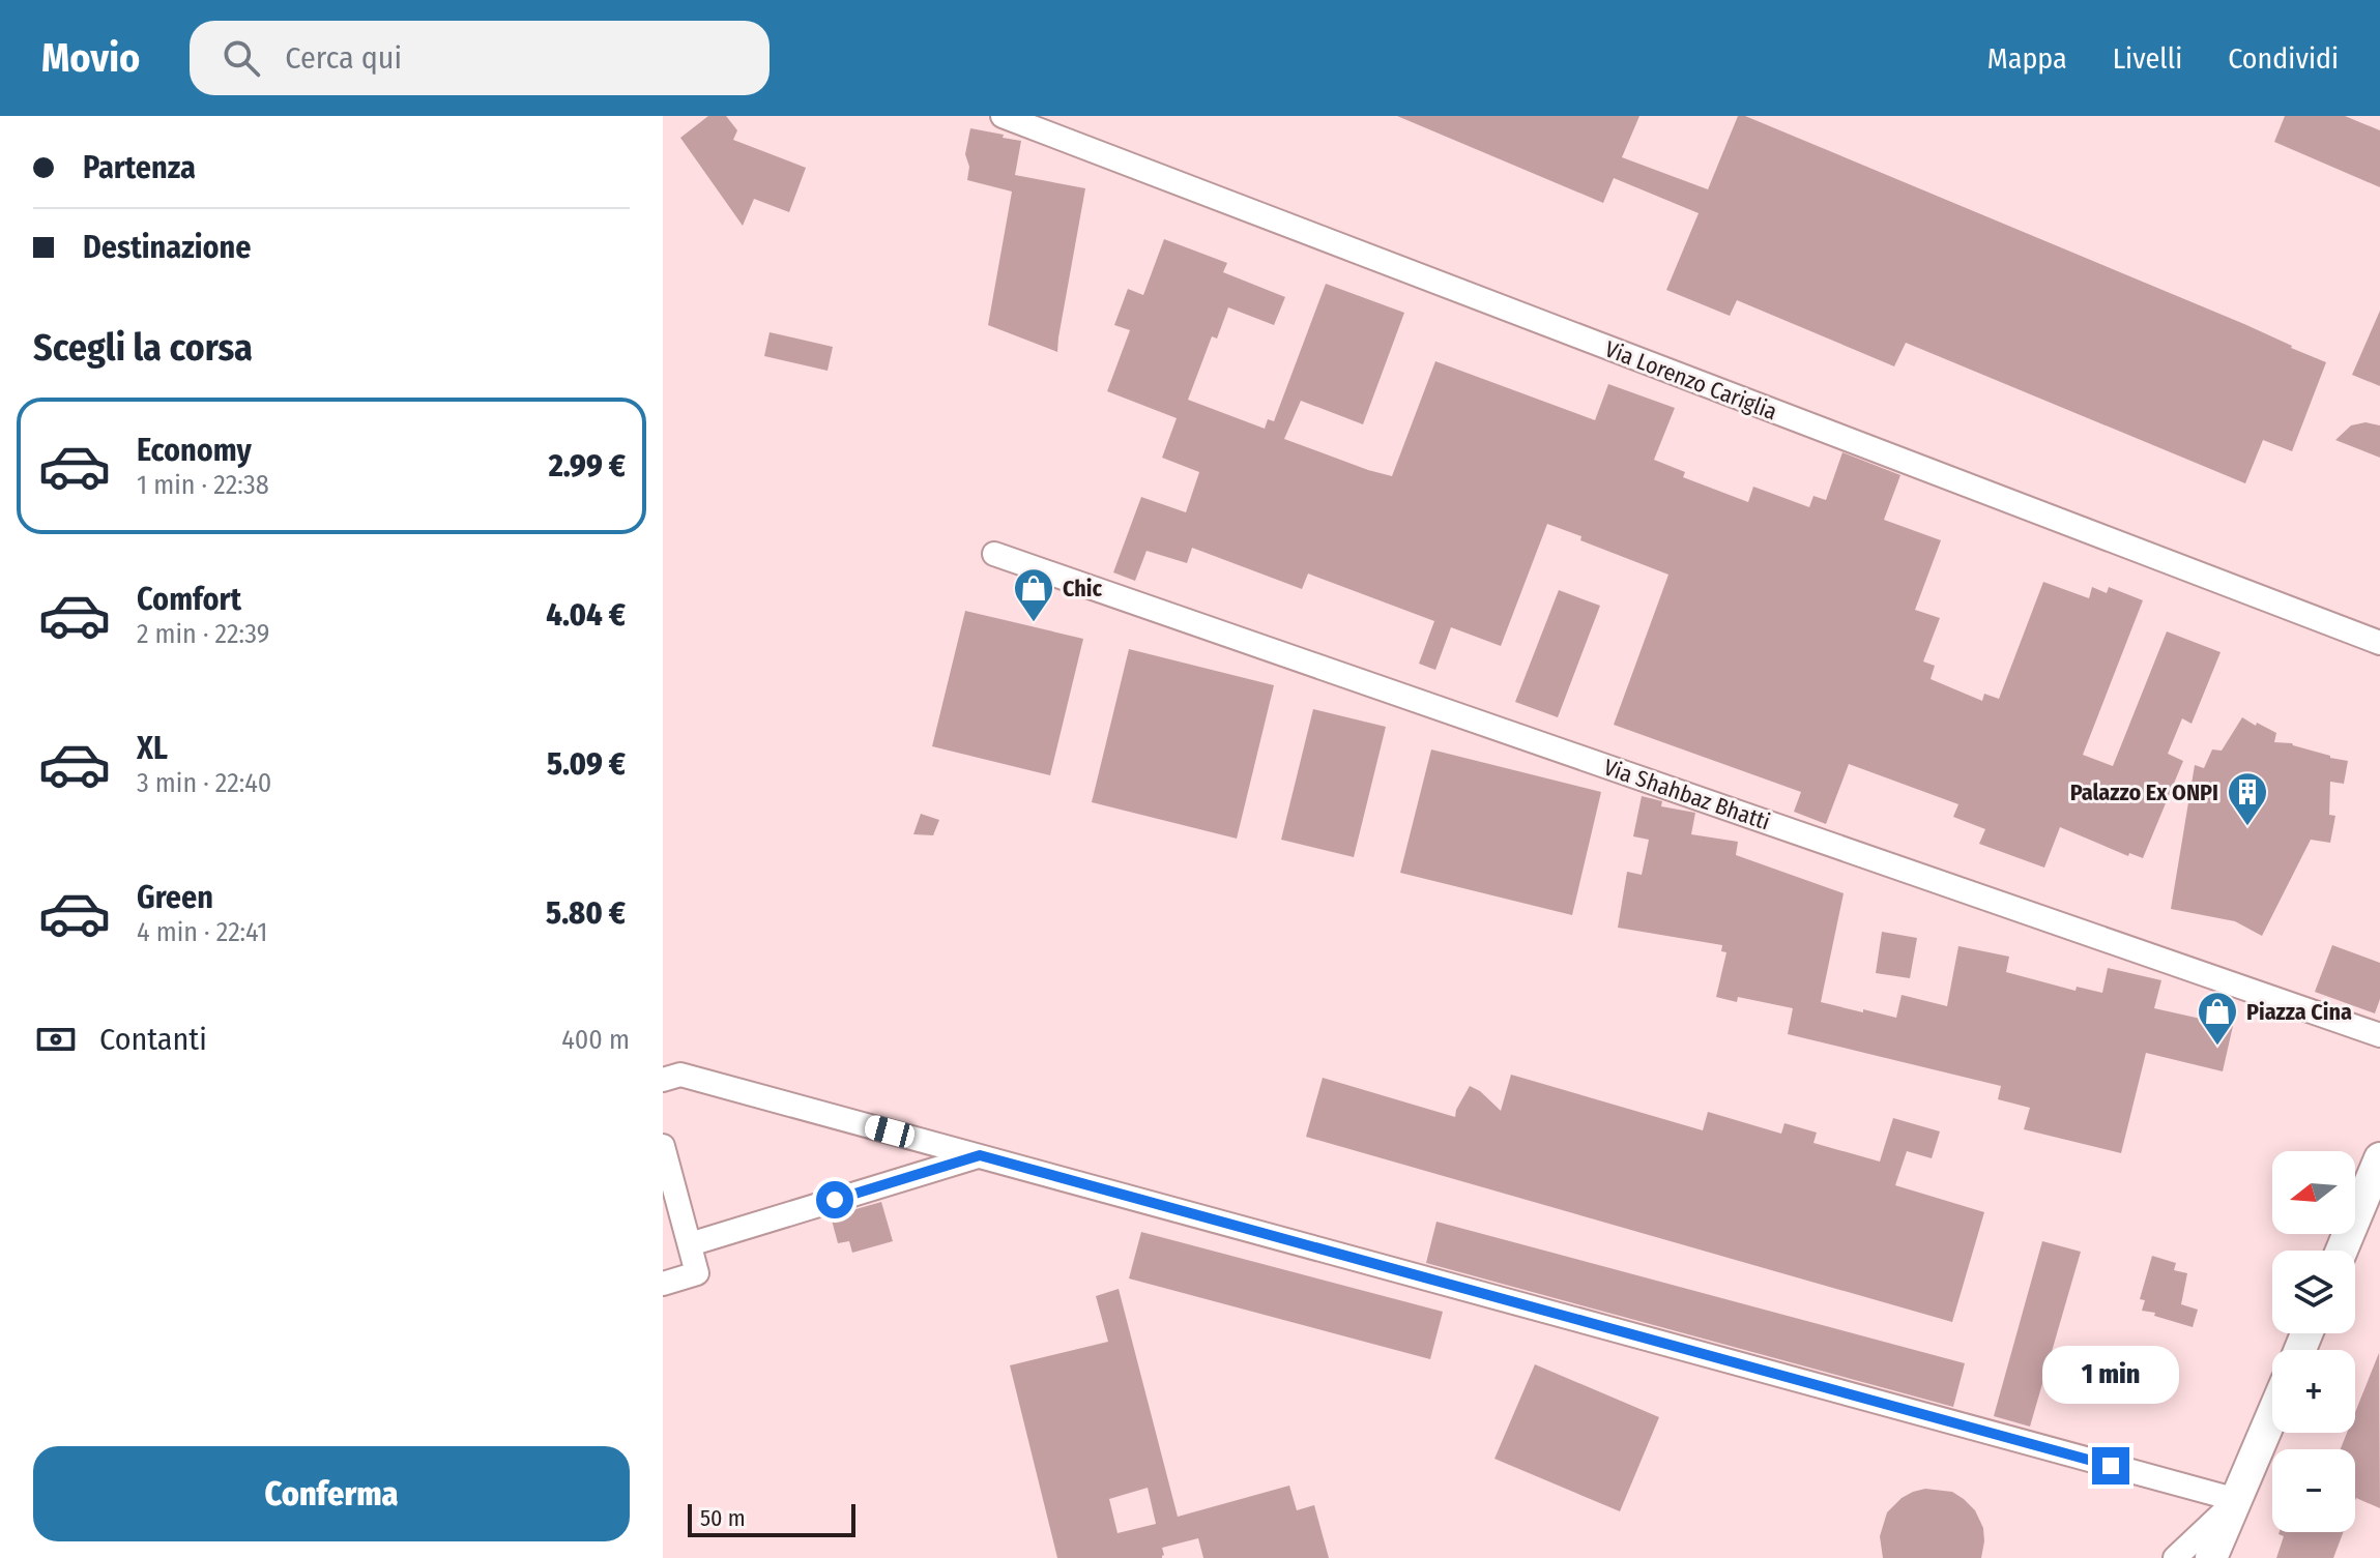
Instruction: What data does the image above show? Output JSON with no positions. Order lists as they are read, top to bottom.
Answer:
{
  "streets": {
    "street": ["Via Lorenzo Cariglia", "Via Shahbaz Bhatti"]
  },
  "places": {
    "shop": ["Chic", "Piazza Cina"],
    "building": ["Palazzo Ex ONPI"]
  },
  "scale_bar": "50 m",
  "north": "left",
  "page": {
    "header": "Movio",
    "search": "Cerca qui",
    "nav": ["Mappa", "Livelli", "Condividi"],
    "banner": ["Partenza", "Destinazione"],
    "heading": "Scegli la corsa",
    "list": [
      {
        "name": "Economy",
        "note": "1 min · 22:38",
        "value": "2.99 €"
      },
      {
        "name": "Comfort",
        "note": "2 min · 22:39",
        "value": "4.04 €"
      },
      {
        "name": "XL",
        "note": "3 min · 22:40",
        "value": "5.09 €"
      },
      {
        "name": "Green",
        "note": "4 min · 22:41",
        "value": "5.80 €"
      }
    ],
    "pay": ["Contanti", "400 m"],
    "map_buttons": ["+", "−"],
    "bubble": "1 min",
    "buttons": "Conferma",
    "scale": "50 m"
  }
}
